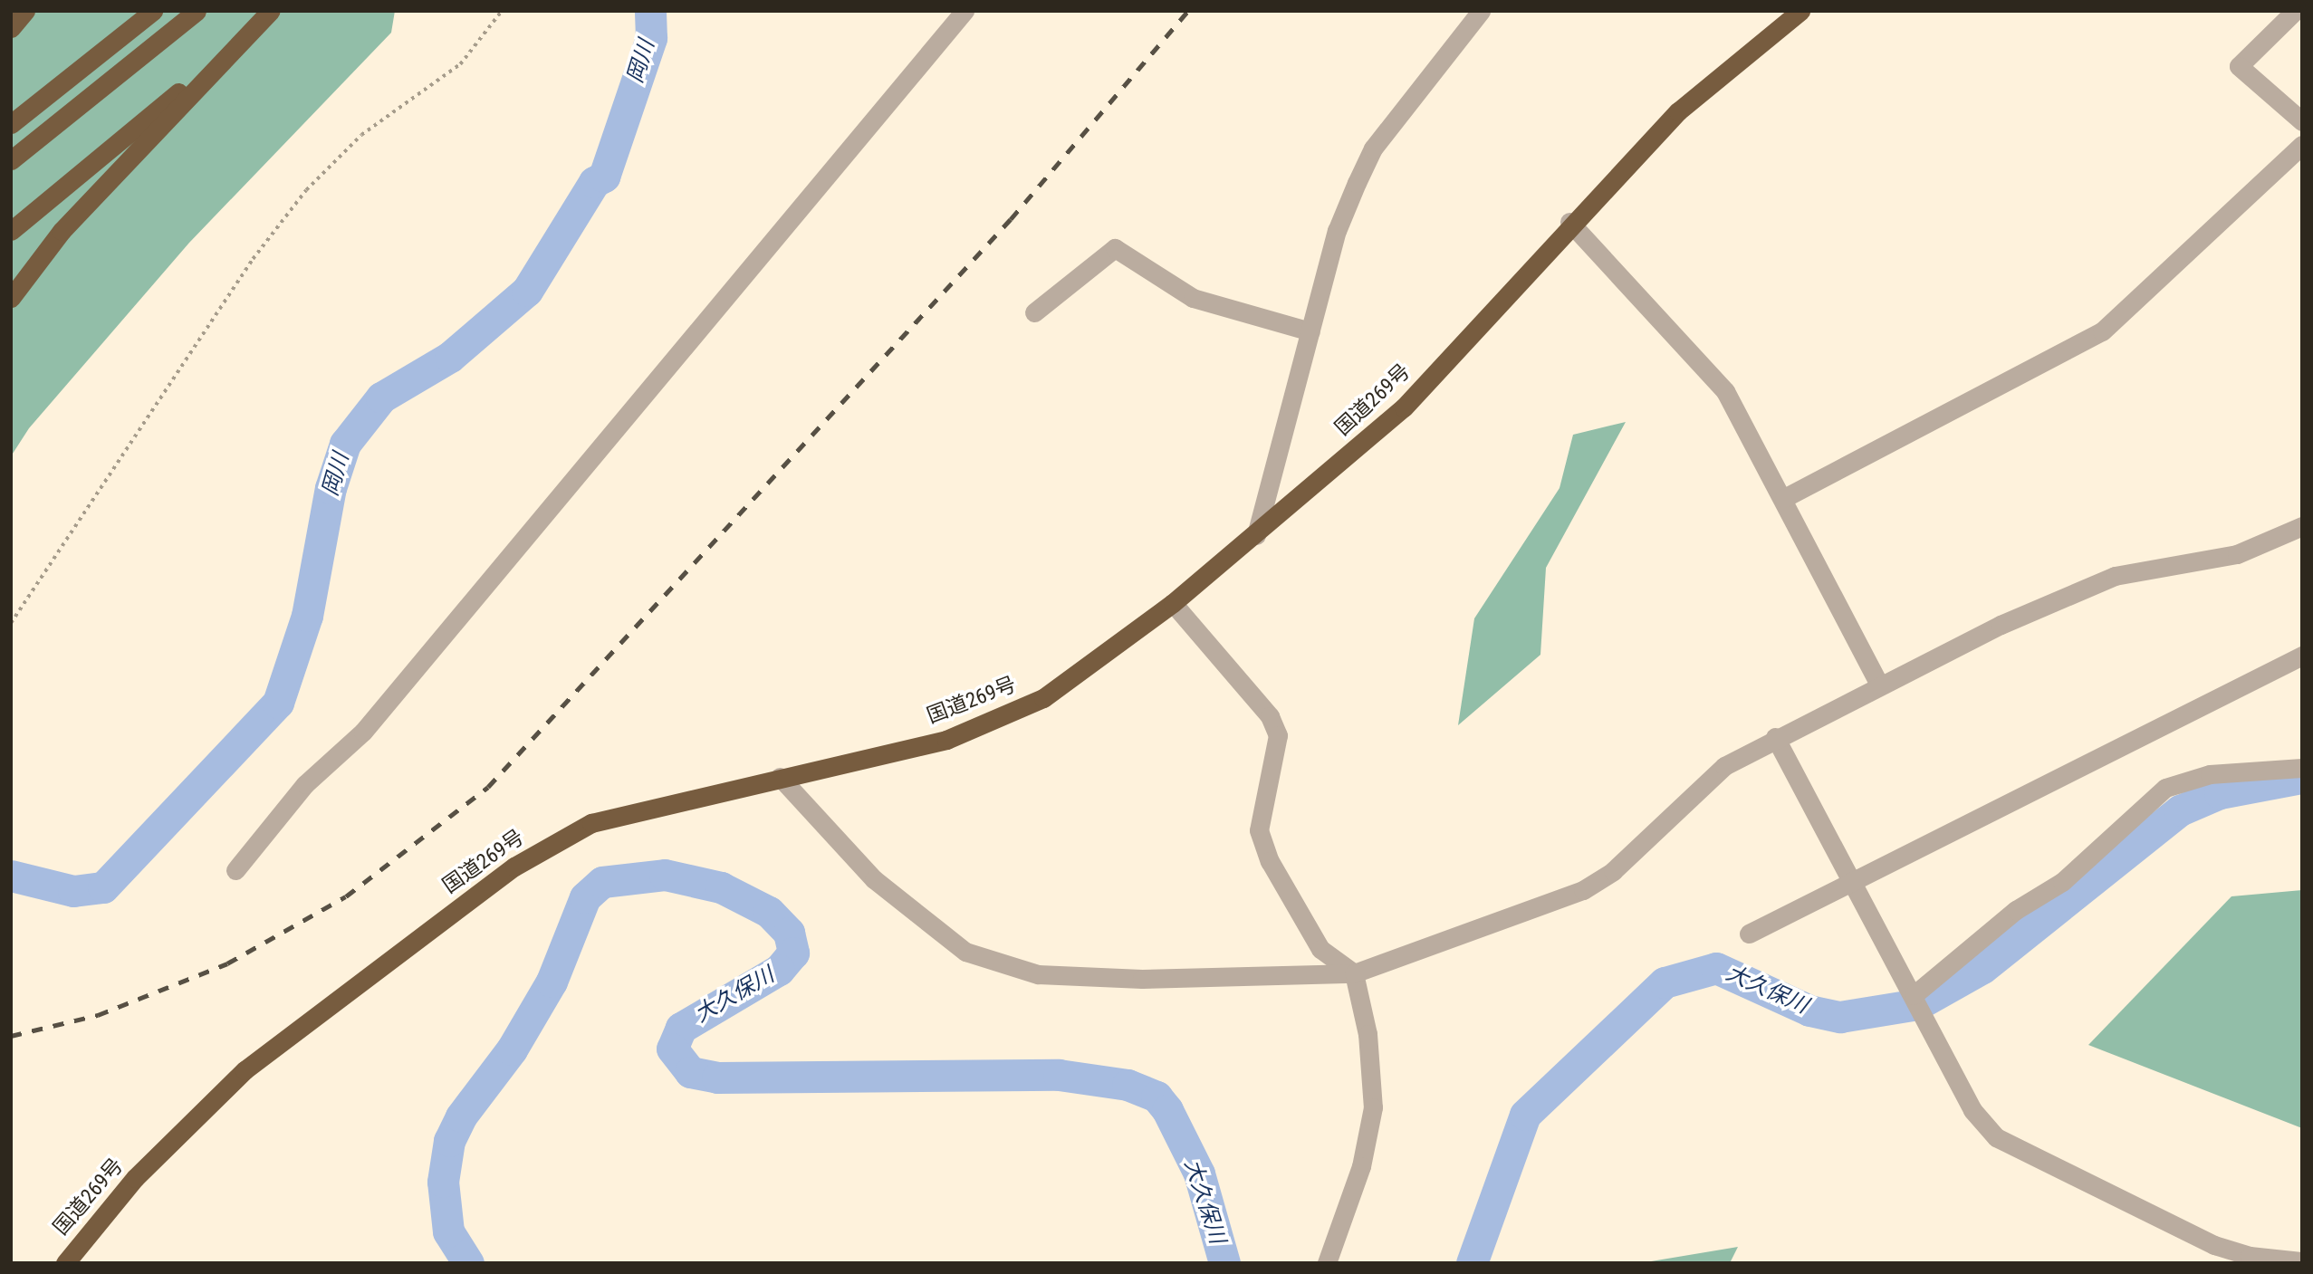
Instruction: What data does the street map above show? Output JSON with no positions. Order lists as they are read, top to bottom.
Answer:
{
  "streets": {
    "highway": ["国道269号"]
  },
  "water": ["岡川", "大久保川"]
}
